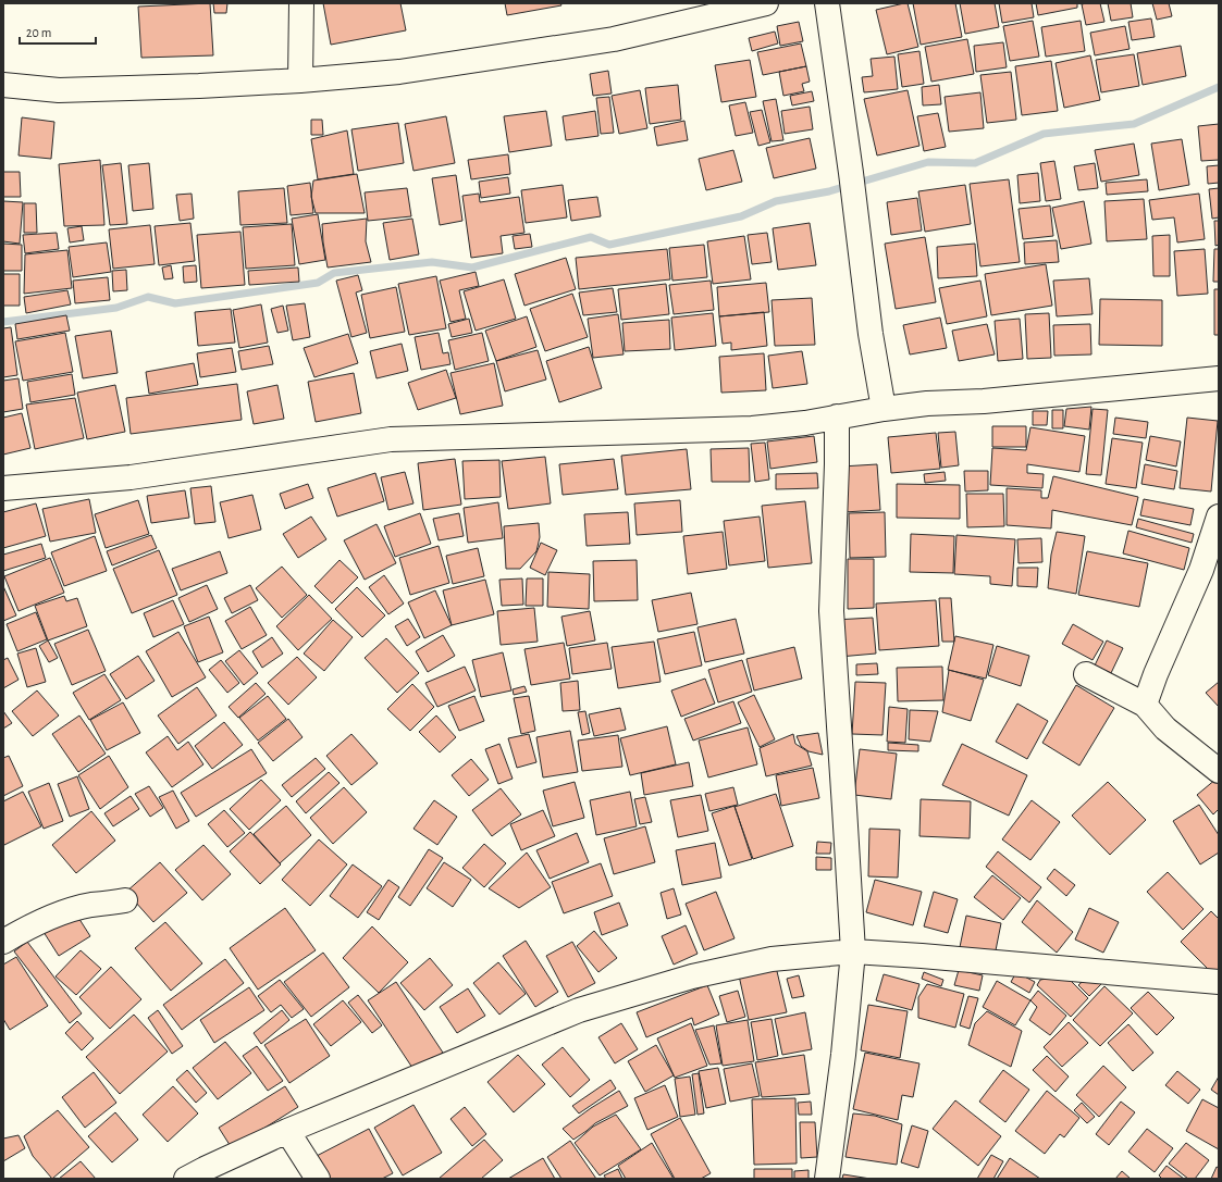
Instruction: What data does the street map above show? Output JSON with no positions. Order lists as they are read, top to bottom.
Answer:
{
  "scale_bar": "20 m"
}
